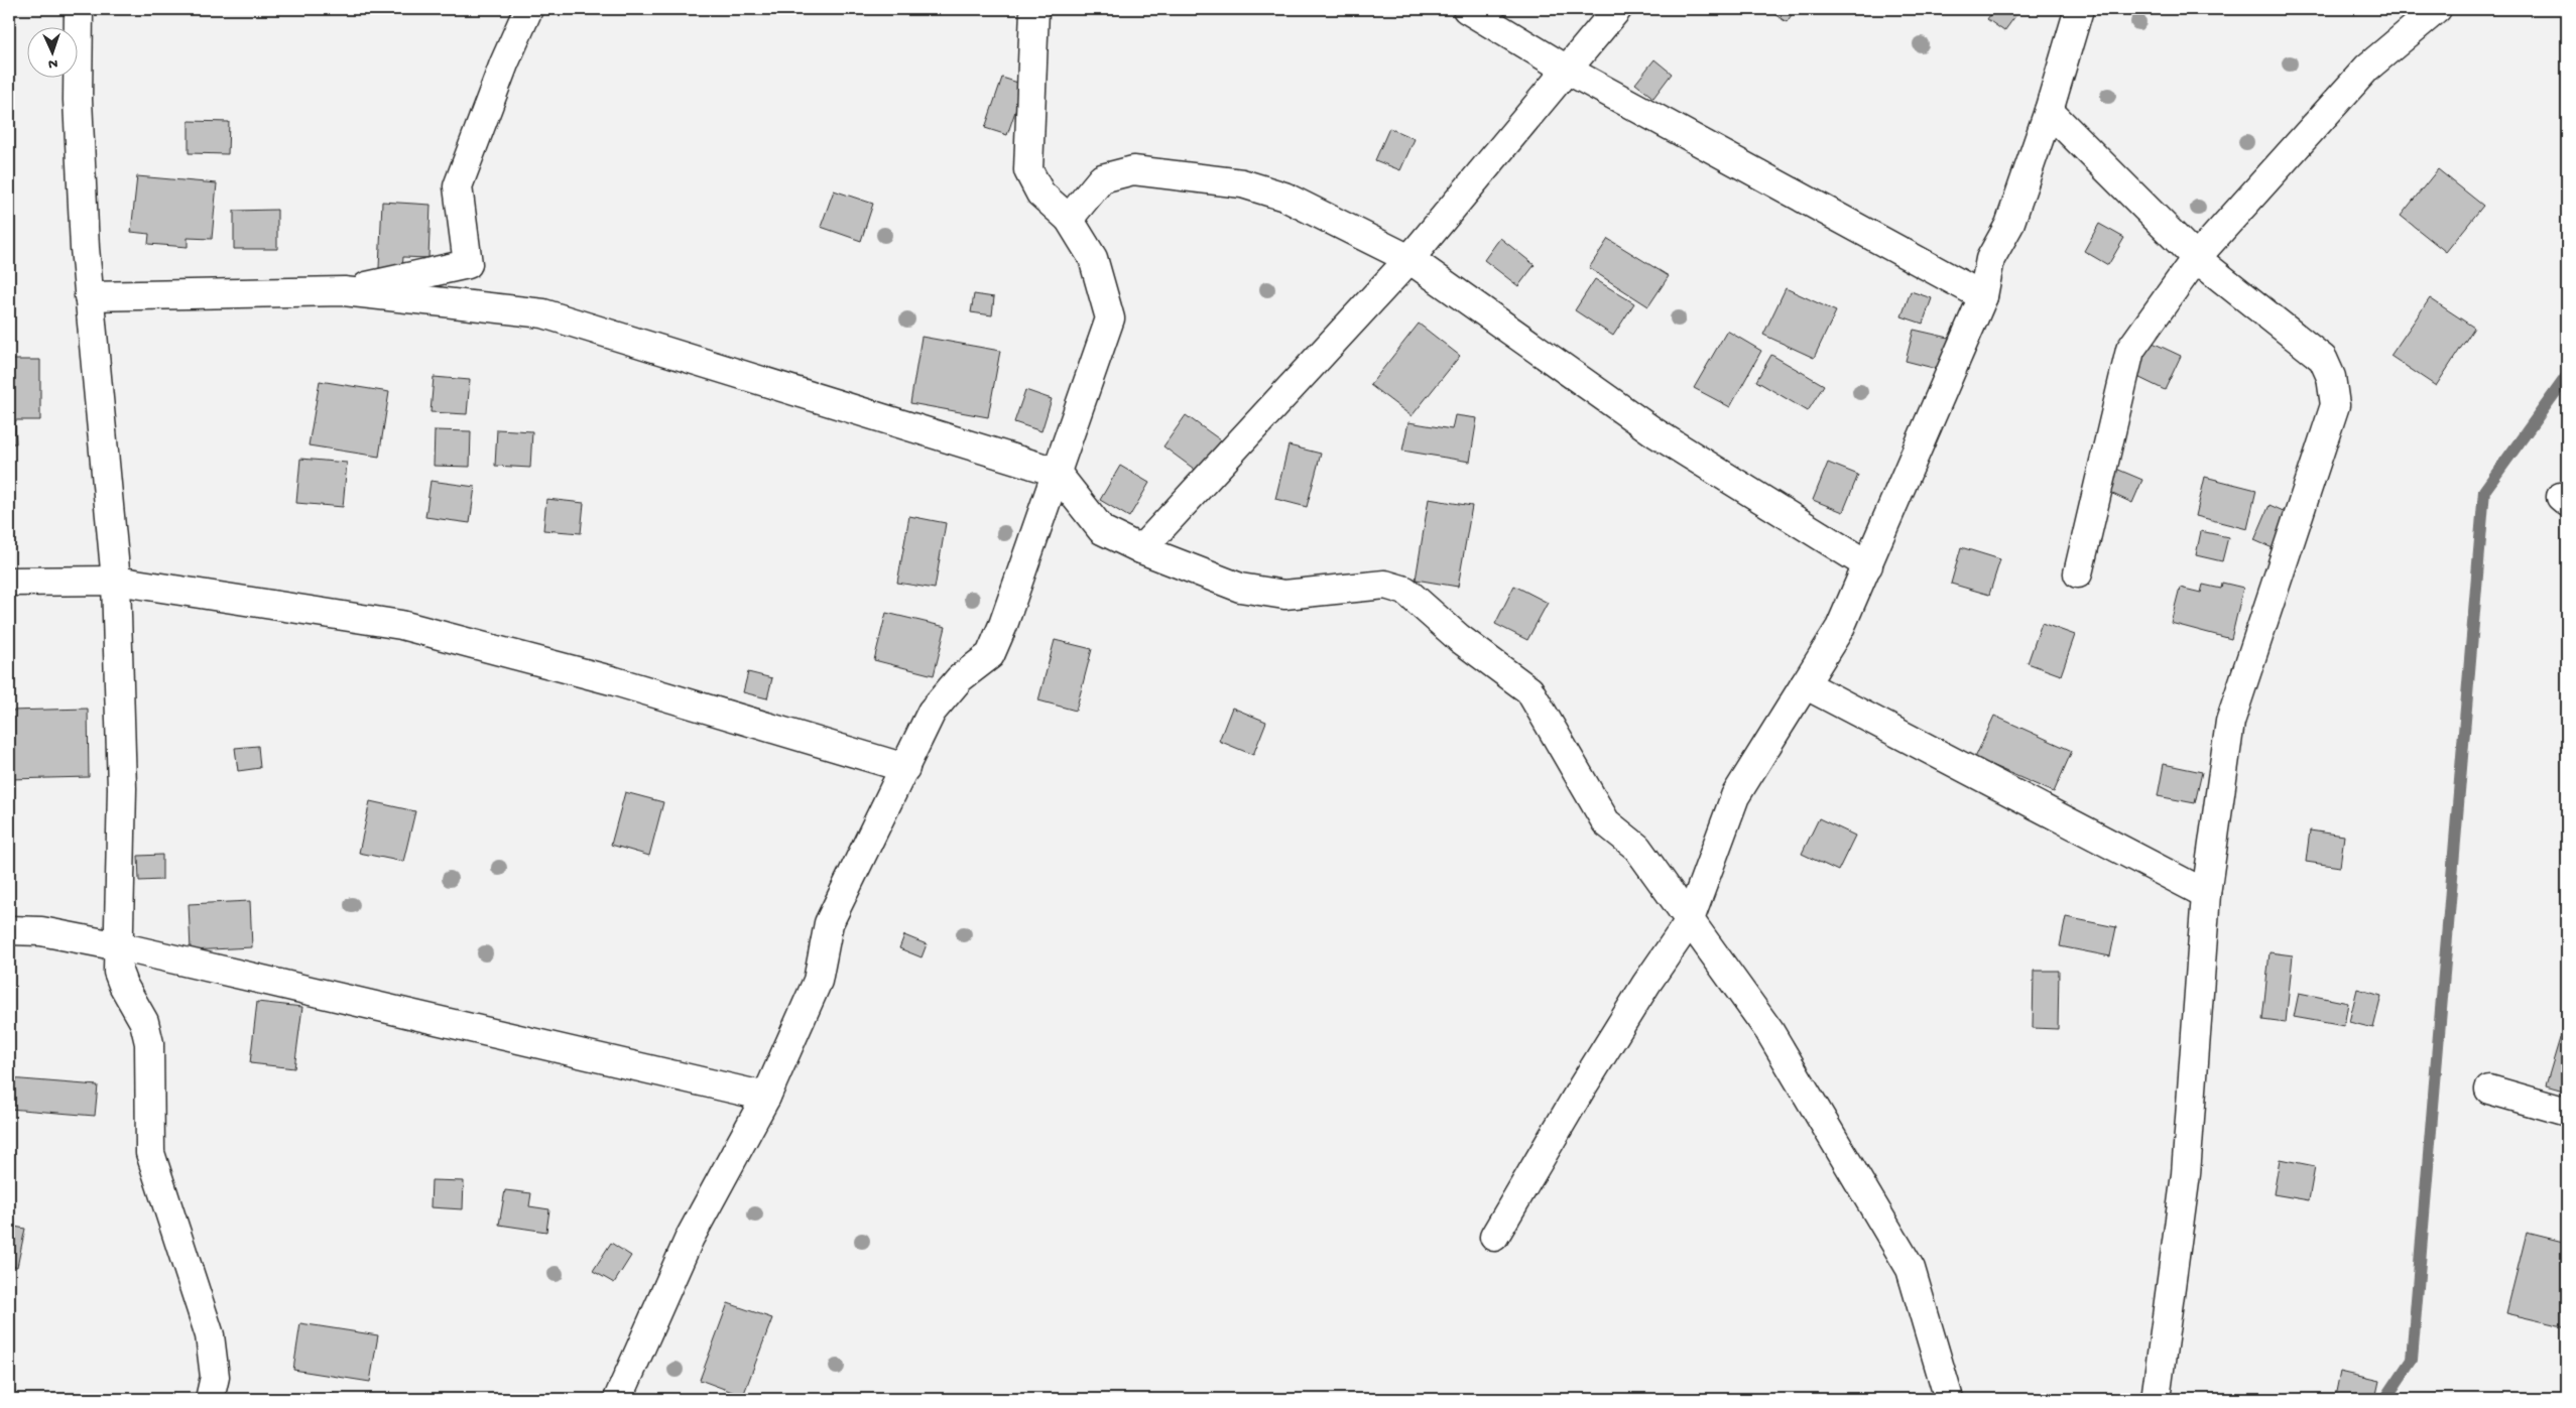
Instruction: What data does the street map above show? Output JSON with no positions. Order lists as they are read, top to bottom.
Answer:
{
  "north": "bottom"
}
